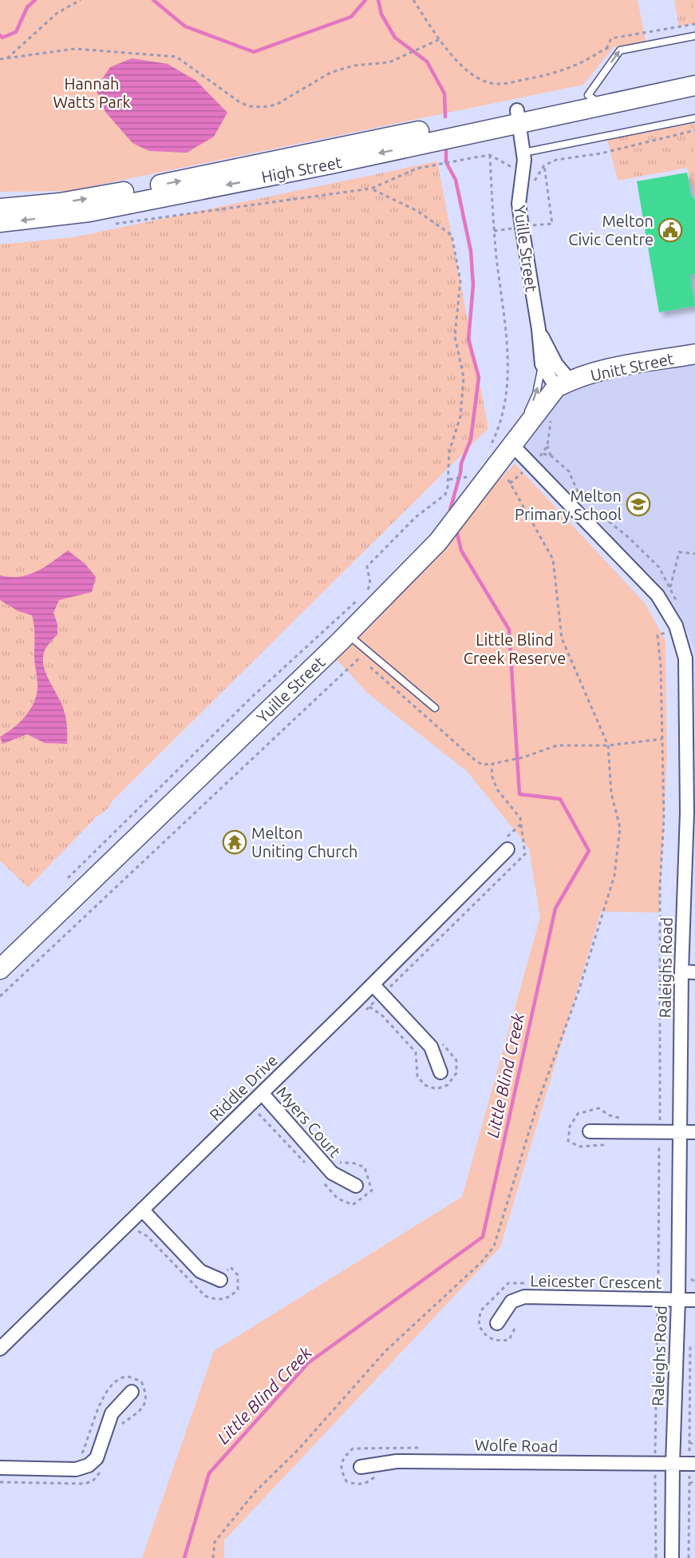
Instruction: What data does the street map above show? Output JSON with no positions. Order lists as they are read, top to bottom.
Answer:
{
  "streets": {
    "main road": ["High Street", "Yuille Street", "Unitt Street"],
    "street": [
      "Raleighs Road",
      "Riddle Drive",
      "Myers Court",
      "Leicester Crescent",
      "Wolfe Road"
    ]
  },
  "crossings": [
    ["High Street", "Yuille Street"],
    ["Yuille Street", "Unitt Street"],
    ["Yuille Street", "Raleighs Road"],
    ["Raleighs Road", "Leicester Crescent"],
    ["Raleighs Road", "Wolfe Road"],
    ["Riddle Drive", "Myers Court"]
  ],
  "water": ["Little Blind Creek"],
  "parks": ["Hannah Watts Park", "Little Blind Creek Reserve"],
  "places": {
    "public building": ["Melton Civic Centre"],
    "school or university": ["Melton Primary School"],
    "temple": ["Melton Uniting Church"]
  }
}
